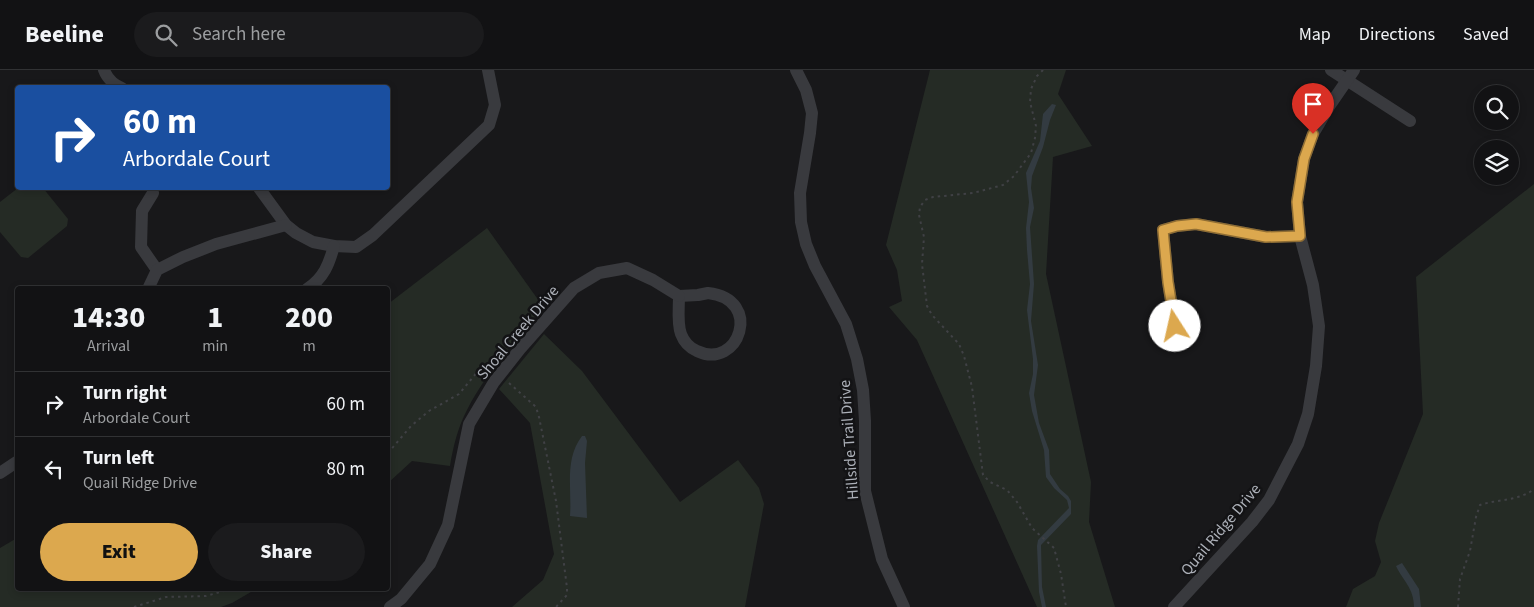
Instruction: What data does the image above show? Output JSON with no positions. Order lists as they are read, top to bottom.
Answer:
{
  "streets": {
    "street": ["Shoal Creek Drive", "Hillside Trail Drive", "Quail Ridge Drive"]
  },
  "page": {
    "header": "Beeline",
    "search": "Search here",
    "nav": ["Map", "Directions", "Saved"],
    "turn": ["60 m", "Arbordale Court"],
    "eta": [
      "14:30",
      "Arrival",
      "1",
      "min",
      "200",
      "m"
    ],
    "list": [
      {
        "name": "Turn right",
        "note": "Arbordale Court",
        "value": "60 m"
      },
      {
        "name": "Turn left",
        "note": "Quail Ridge Drive",
        "value": "80 m"
      }
    ],
    "buttons": ["Exit", "Share"]
  }
}
